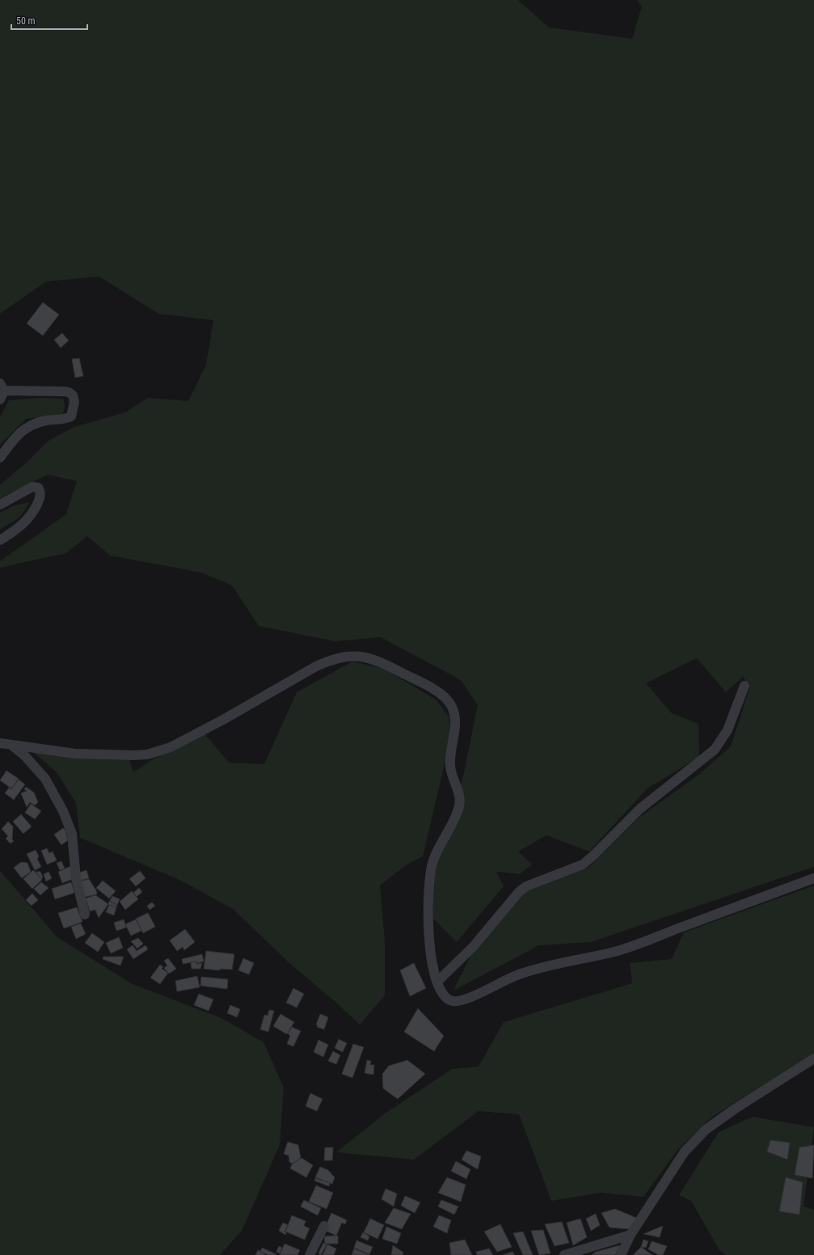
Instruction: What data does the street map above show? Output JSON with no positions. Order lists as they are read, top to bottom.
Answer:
{
  "scale_bar": "50 m"
}
